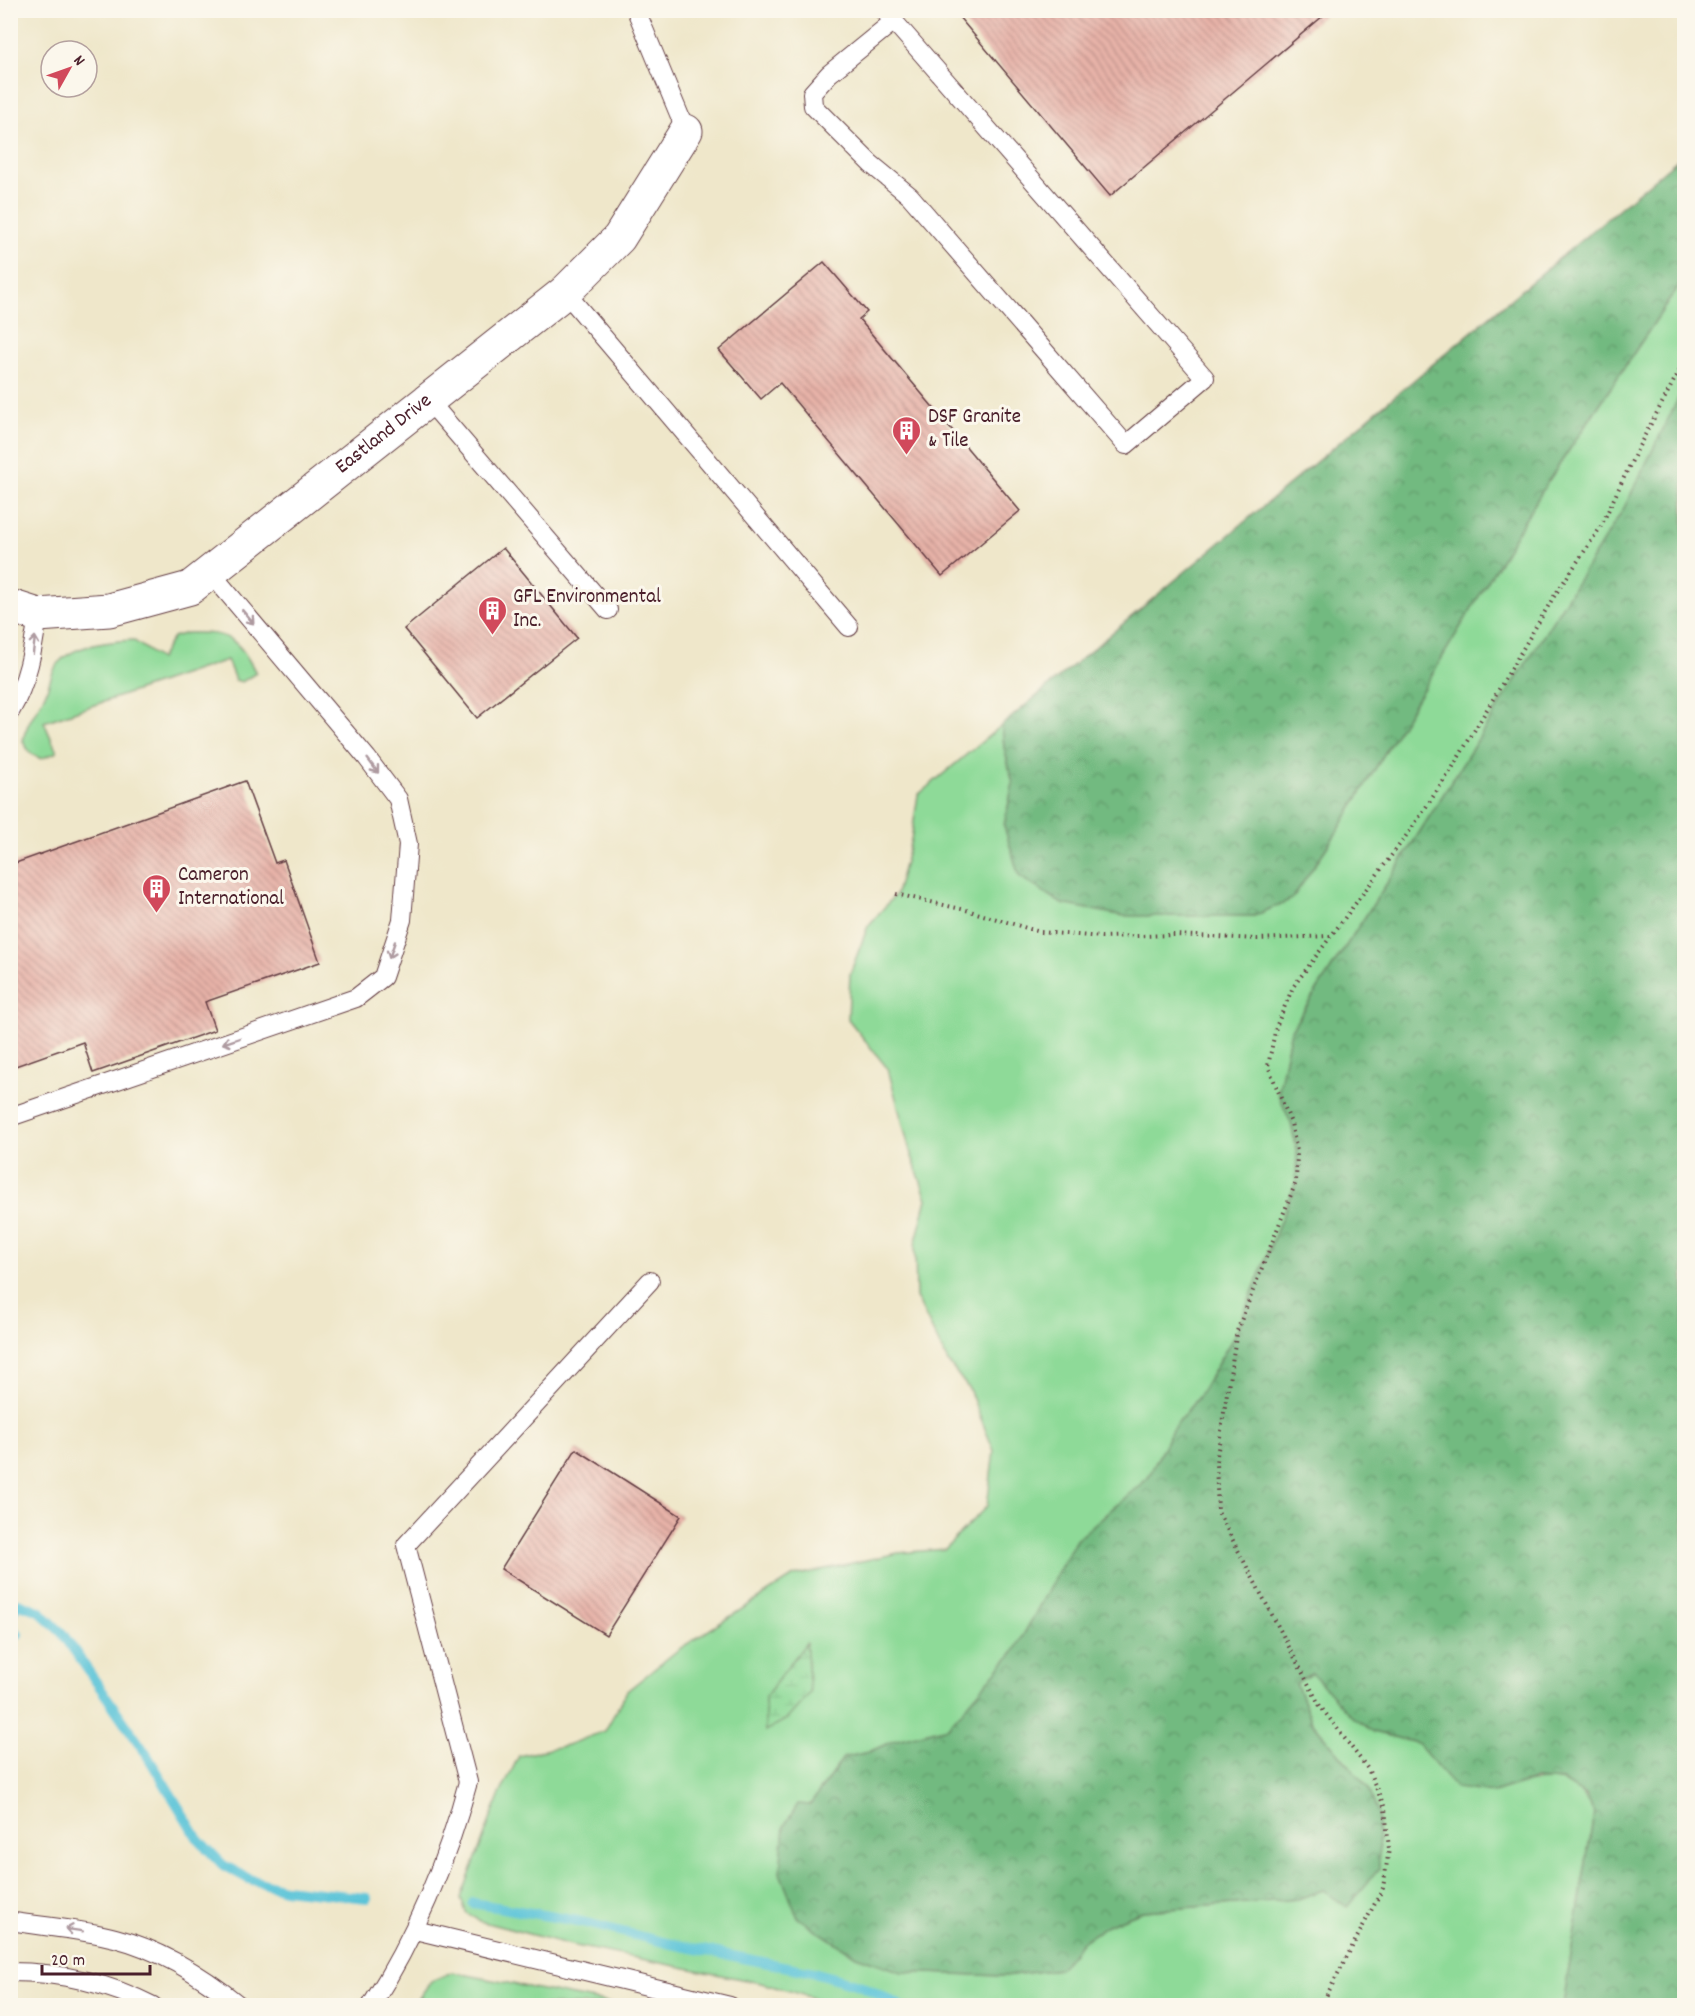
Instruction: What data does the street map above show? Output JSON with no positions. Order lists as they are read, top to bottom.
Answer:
{
  "streets": {
    "street": ["Eastland Drive"]
  },
  "places": {
    "building": ["DSF Granite & Tile", "GFL Environmental Inc.", "Cameron International"]
  },
  "scale_bar": "20 m",
  "north": "top right"
}
